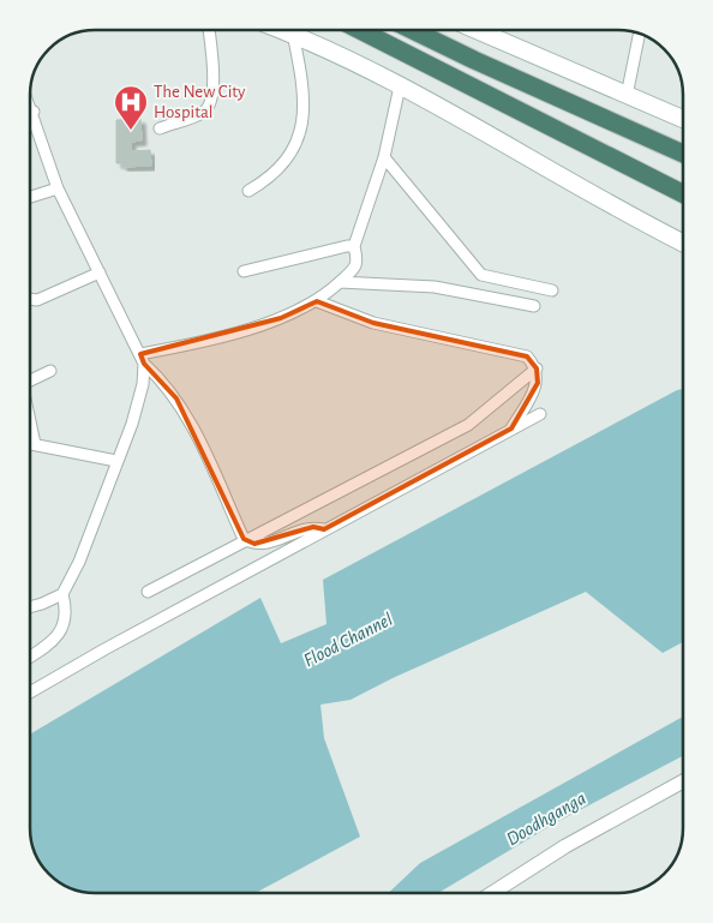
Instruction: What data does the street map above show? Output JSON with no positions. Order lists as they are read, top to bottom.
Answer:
{
  "water": ["Flood Channel", "Doodhganga"],
  "places": {
    "hospital": ["The New City Hospital"]
  }
}
